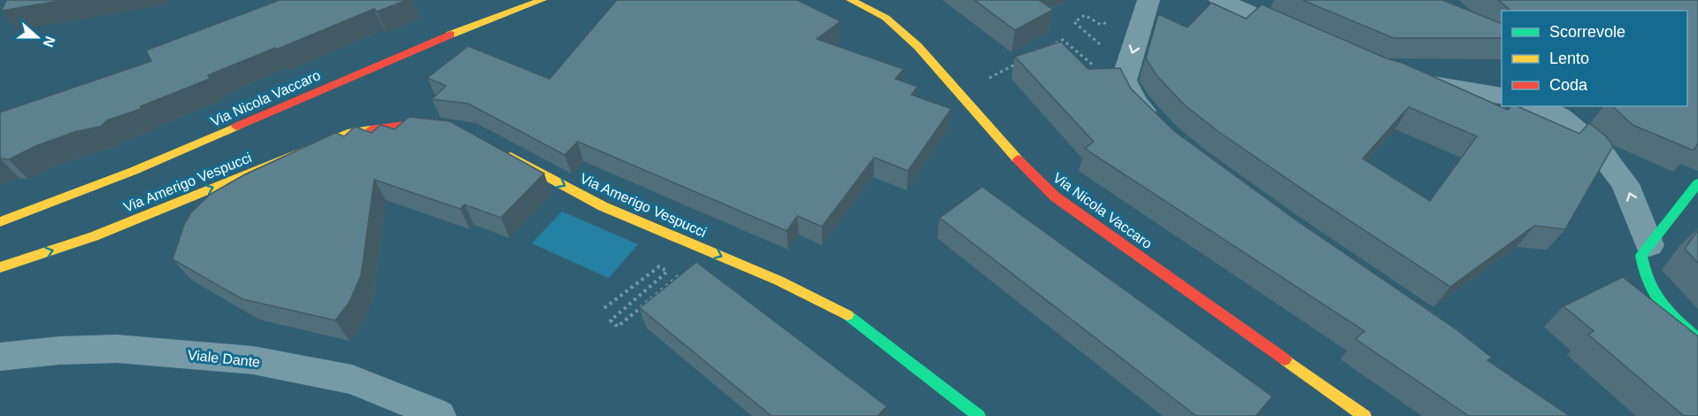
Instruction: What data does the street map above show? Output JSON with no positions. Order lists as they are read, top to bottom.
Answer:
{
  "streets": {
    "street": ["Via Nicola Vaccaro", "Via Amerigo Vespucci", "Viale Dante"]
  },
  "one_way": ["Via Amerigo Vespucci"],
  "legend": ["Scorrevole", "Lento", "Coda"],
  "north": "right"
}
